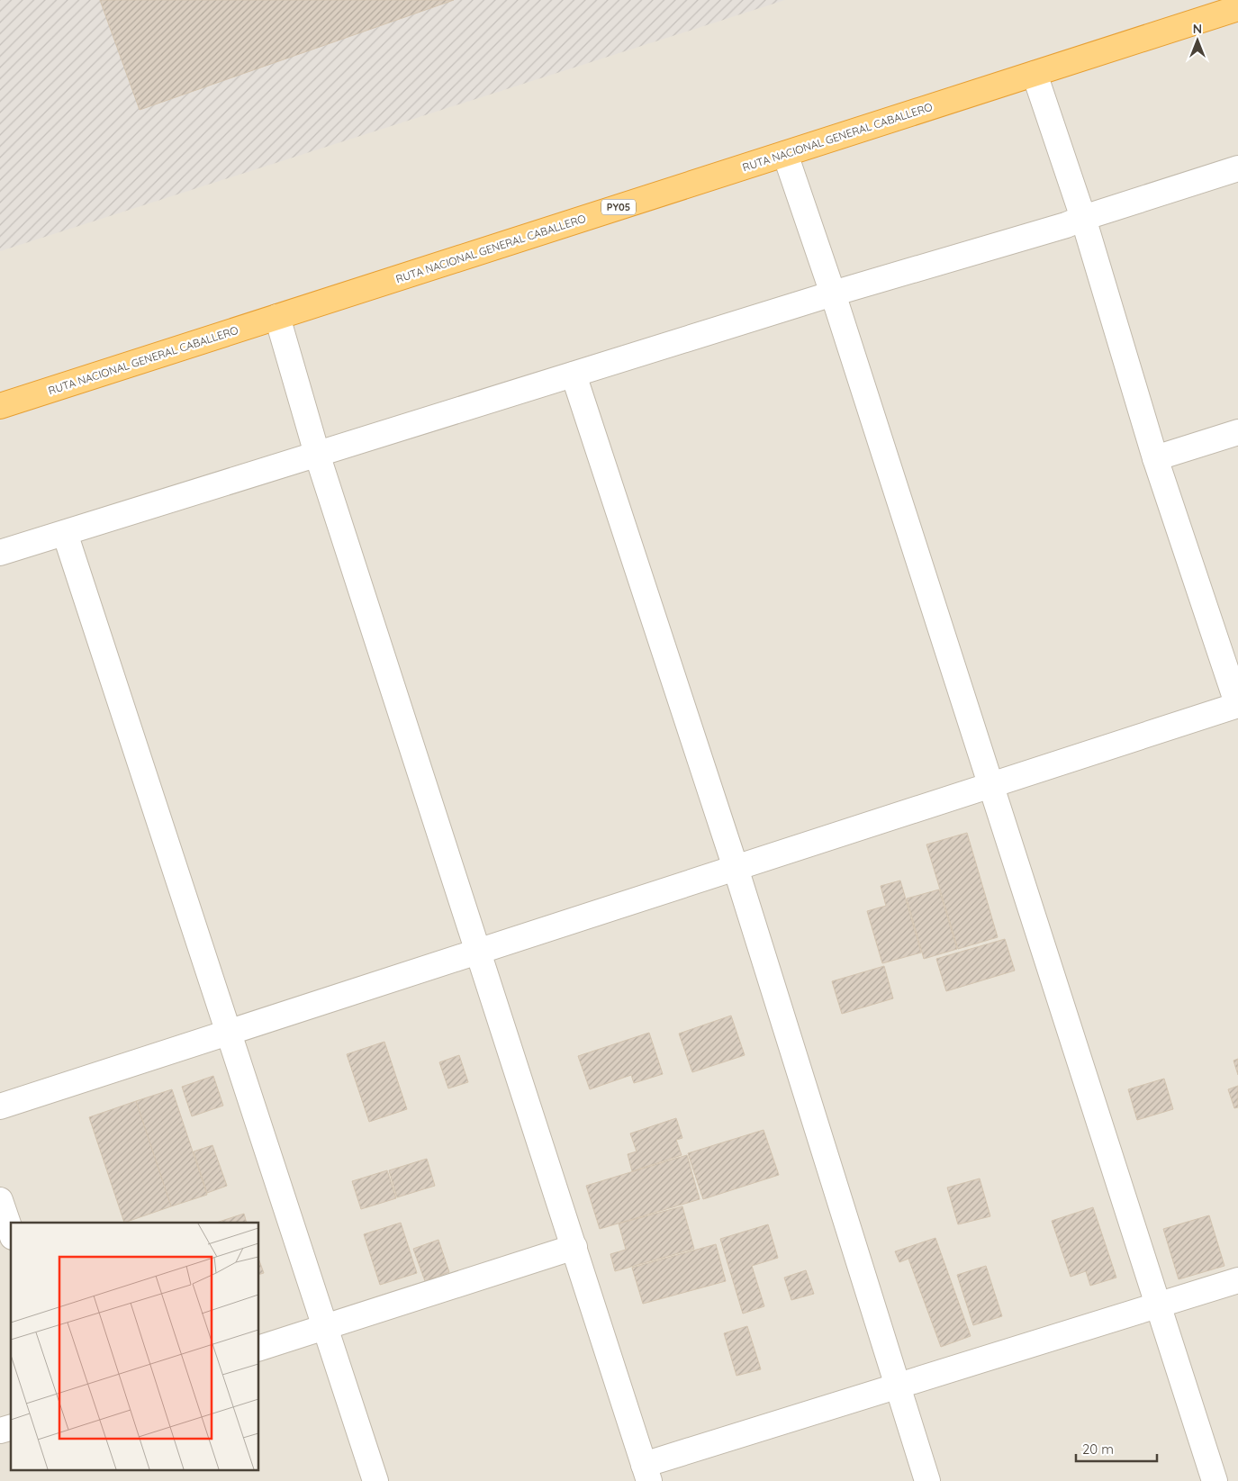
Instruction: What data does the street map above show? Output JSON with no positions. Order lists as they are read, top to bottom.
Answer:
{
  "streets": {
    "highway": ["RUTA NACIONAL GENERAL CABALLERO", "PY05"]
  },
  "scale_bar": "20 m",
  "north": "top"
}
